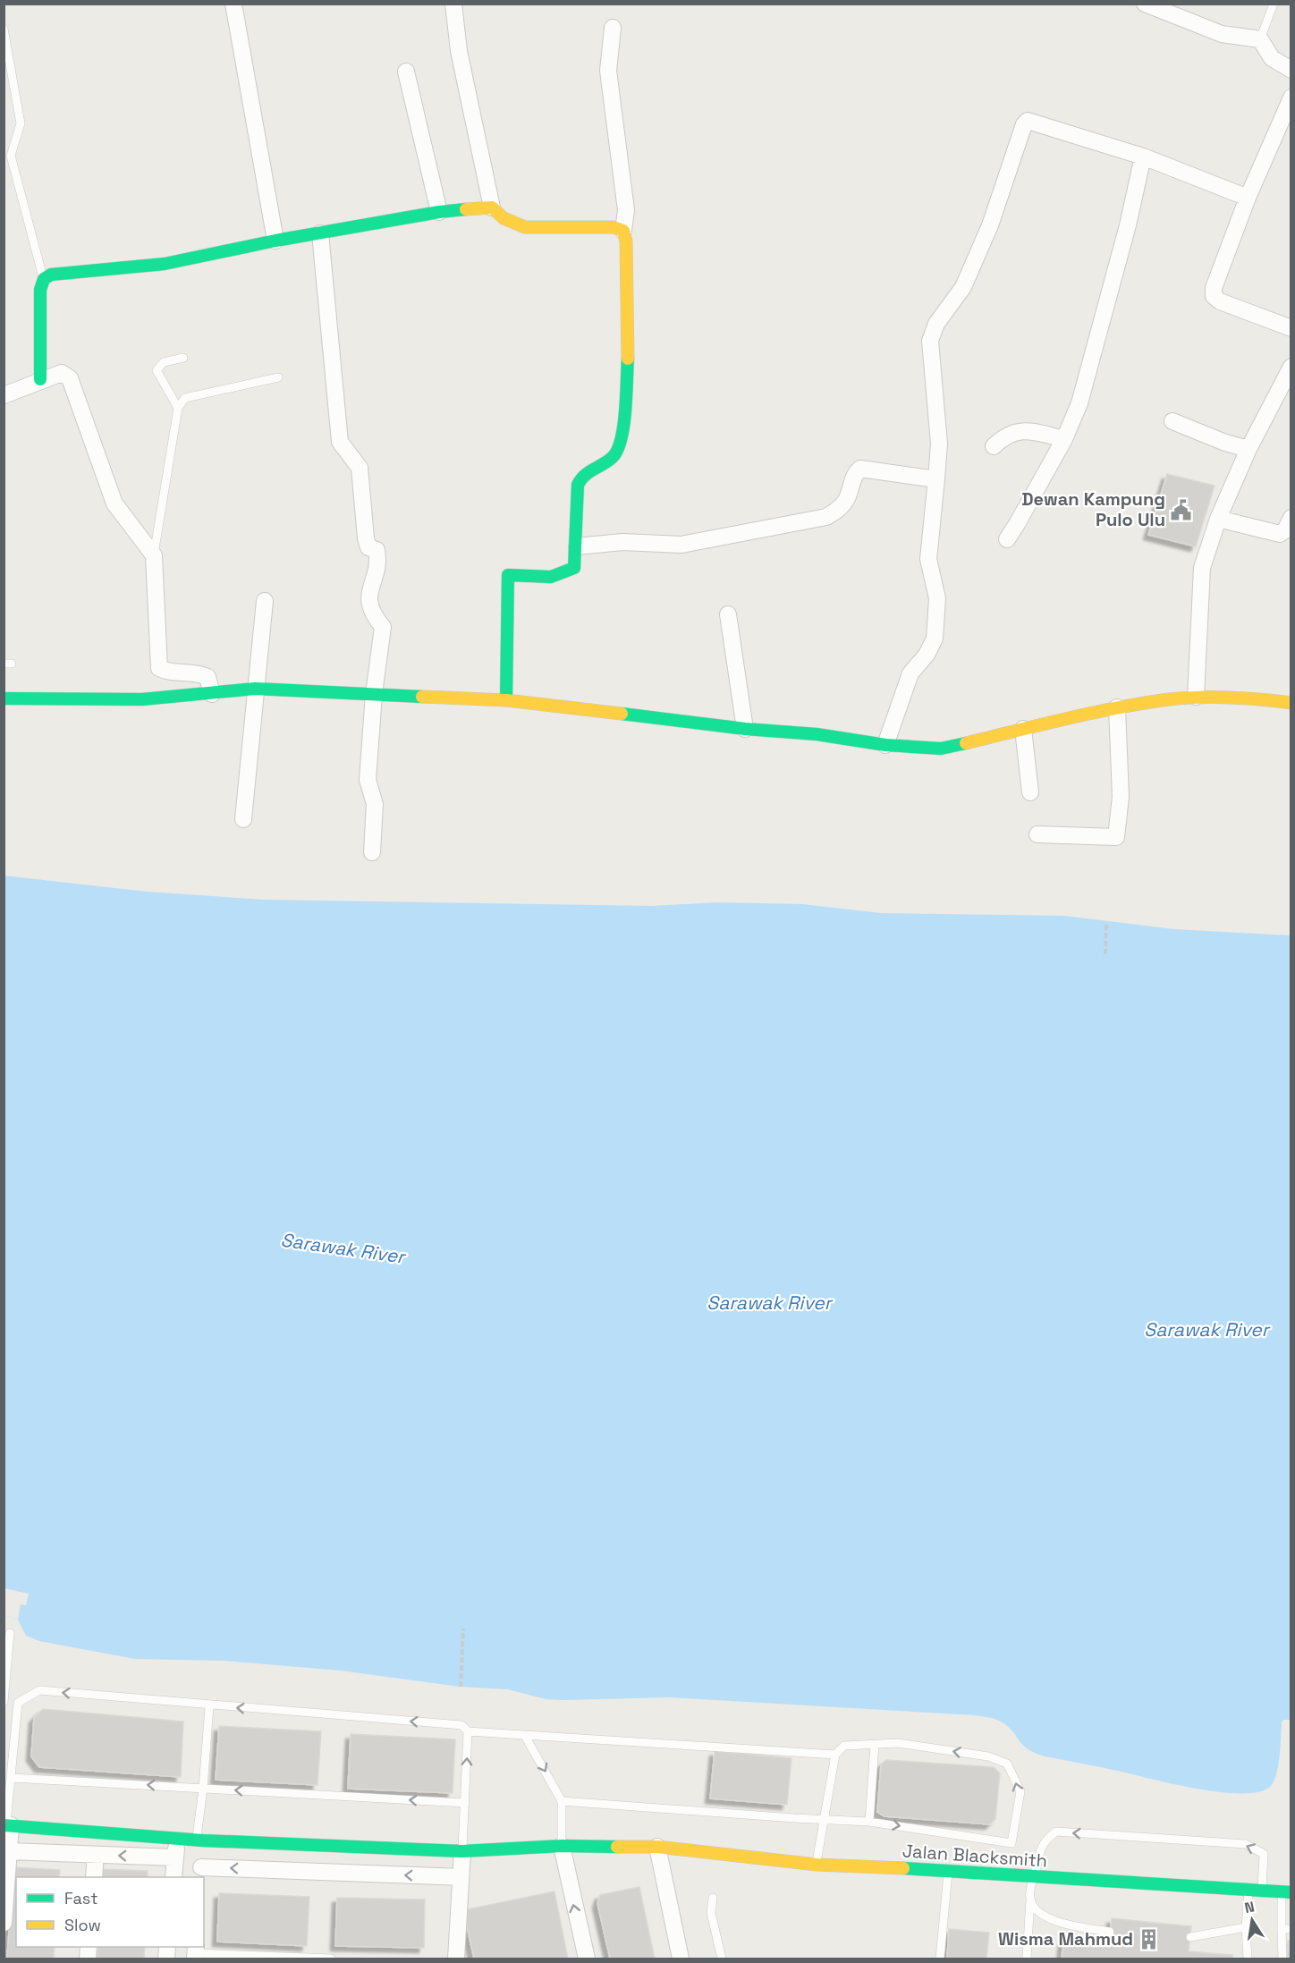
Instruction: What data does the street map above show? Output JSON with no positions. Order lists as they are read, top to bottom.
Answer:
{
  "streets": {
    "street": ["Jalan Blacksmith"]
  },
  "water": ["Sarawak River"],
  "places": {
    "public building": ["Dewan Kampung Pulo Ulu"],
    "building": ["Wisma Mahmud"]
  },
  "legend": ["Fast", "Slow"],
  "north": "top"
}
